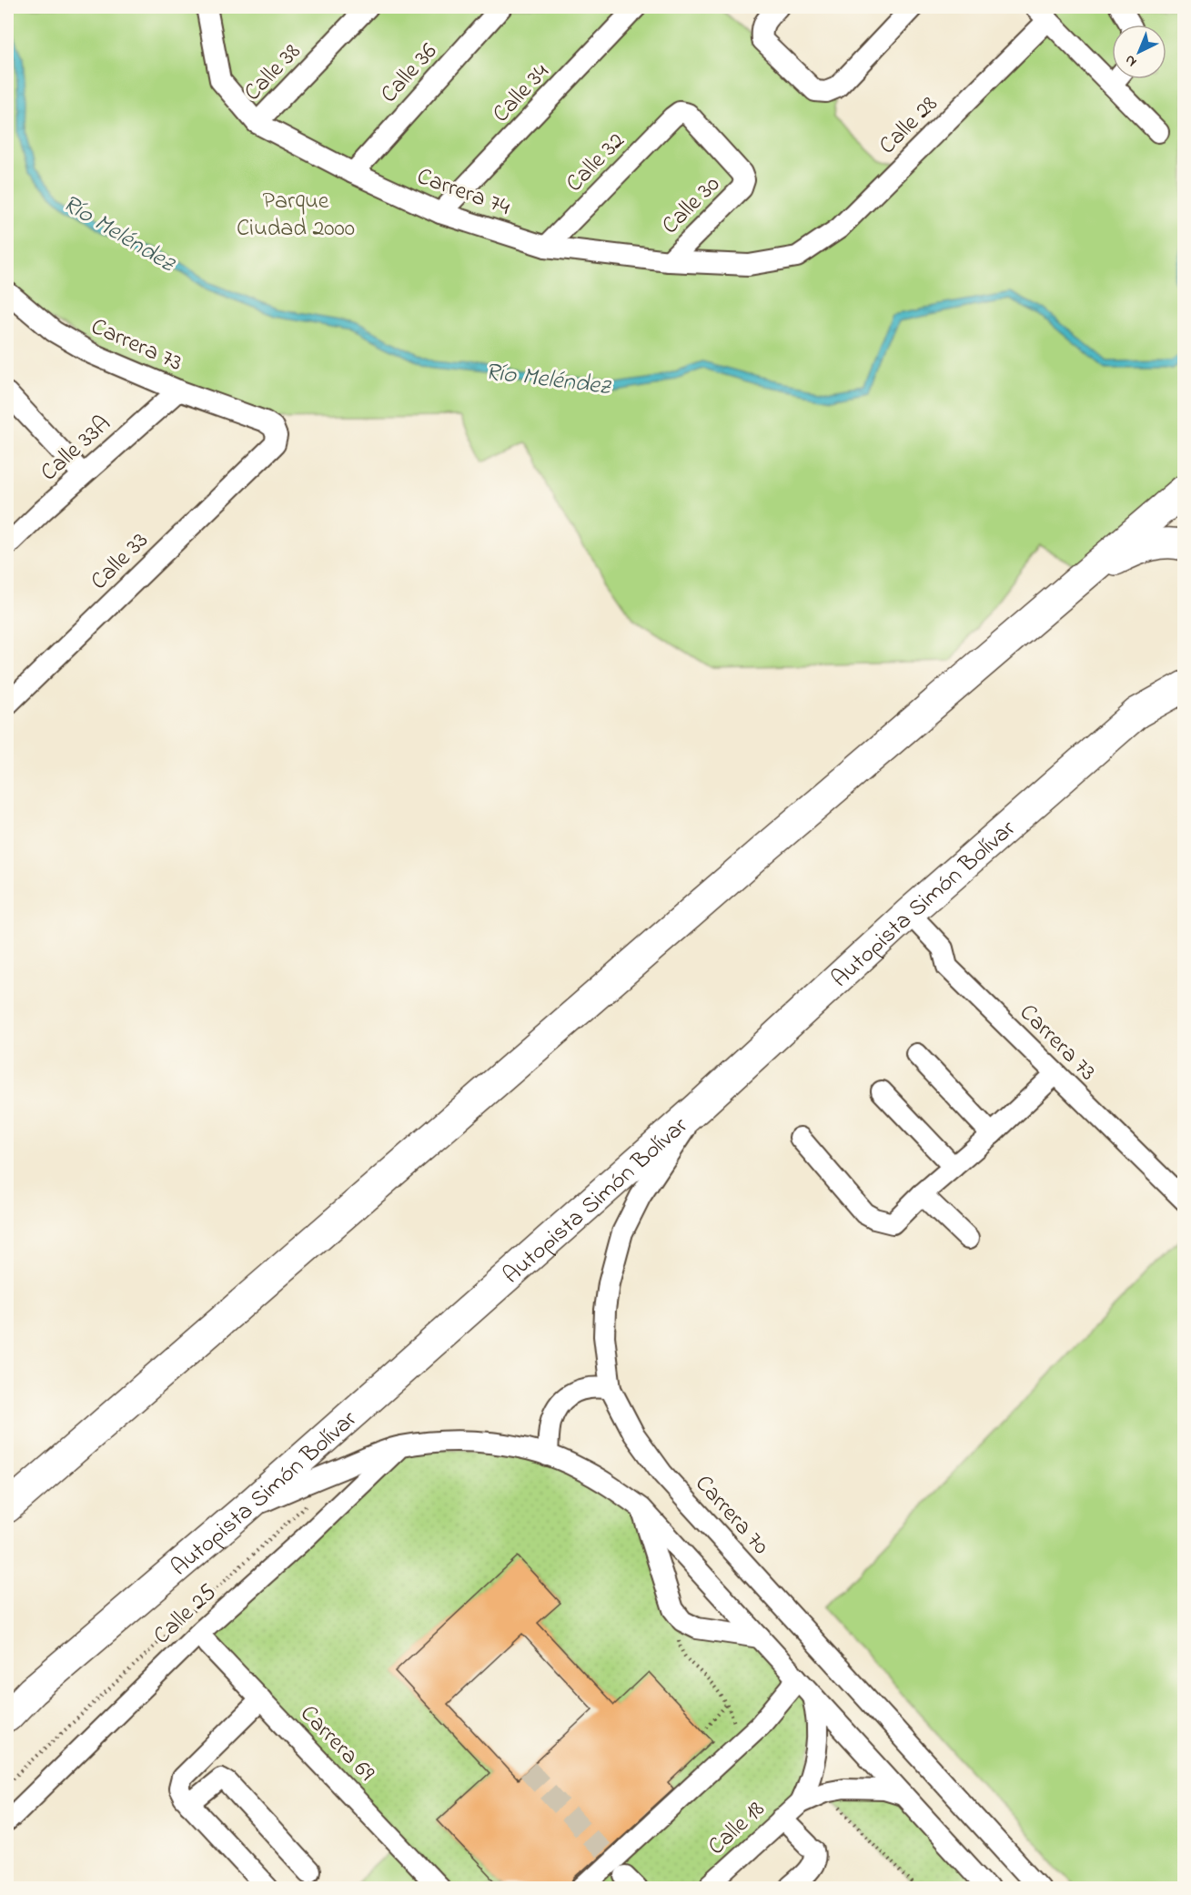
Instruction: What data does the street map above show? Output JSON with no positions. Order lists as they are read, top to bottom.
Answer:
{
  "streets": {
    "highway": ["Autopista Simón Bolívar"],
    "street": [
      "Calle 38",
      "Calle 36",
      "Calle 34",
      "Calle 28",
      "Calle 32",
      "Carrera 74",
      "Calle 30",
      "Carrera 73",
      "Calle 33A",
      "Calle 33",
      "Carrera 70",
      "Calle 25",
      "Carrera 69",
      "Calle 18"
    ]
  },
  "crossings": [
    ["Calle 38", "Carrera 74"],
    ["Calle 36", "Carrera 74"],
    ["Calle 34", "Carrera 74"],
    ["Calle 28", "Carrera 74"],
    ["Calle 32", "Carrera 74"],
    ["Calle 32", "Calle 30"],
    ["Carrera 74", "Calle 30"],
    ["Carrera 73", "Calle 33A"],
    ["Carrera 73", "Calle 33"],
    ["Carrera 73", "Autopista Simón Bolívar"],
    ["Autopista Simón Bolívar", "Carrera 70"],
    ["Calle 25", "Carrera 69"]
  ],
  "water": ["Río Meléndez"],
  "parks": ["Parque Ciudad 2000"],
  "north": "bottom left"
}
